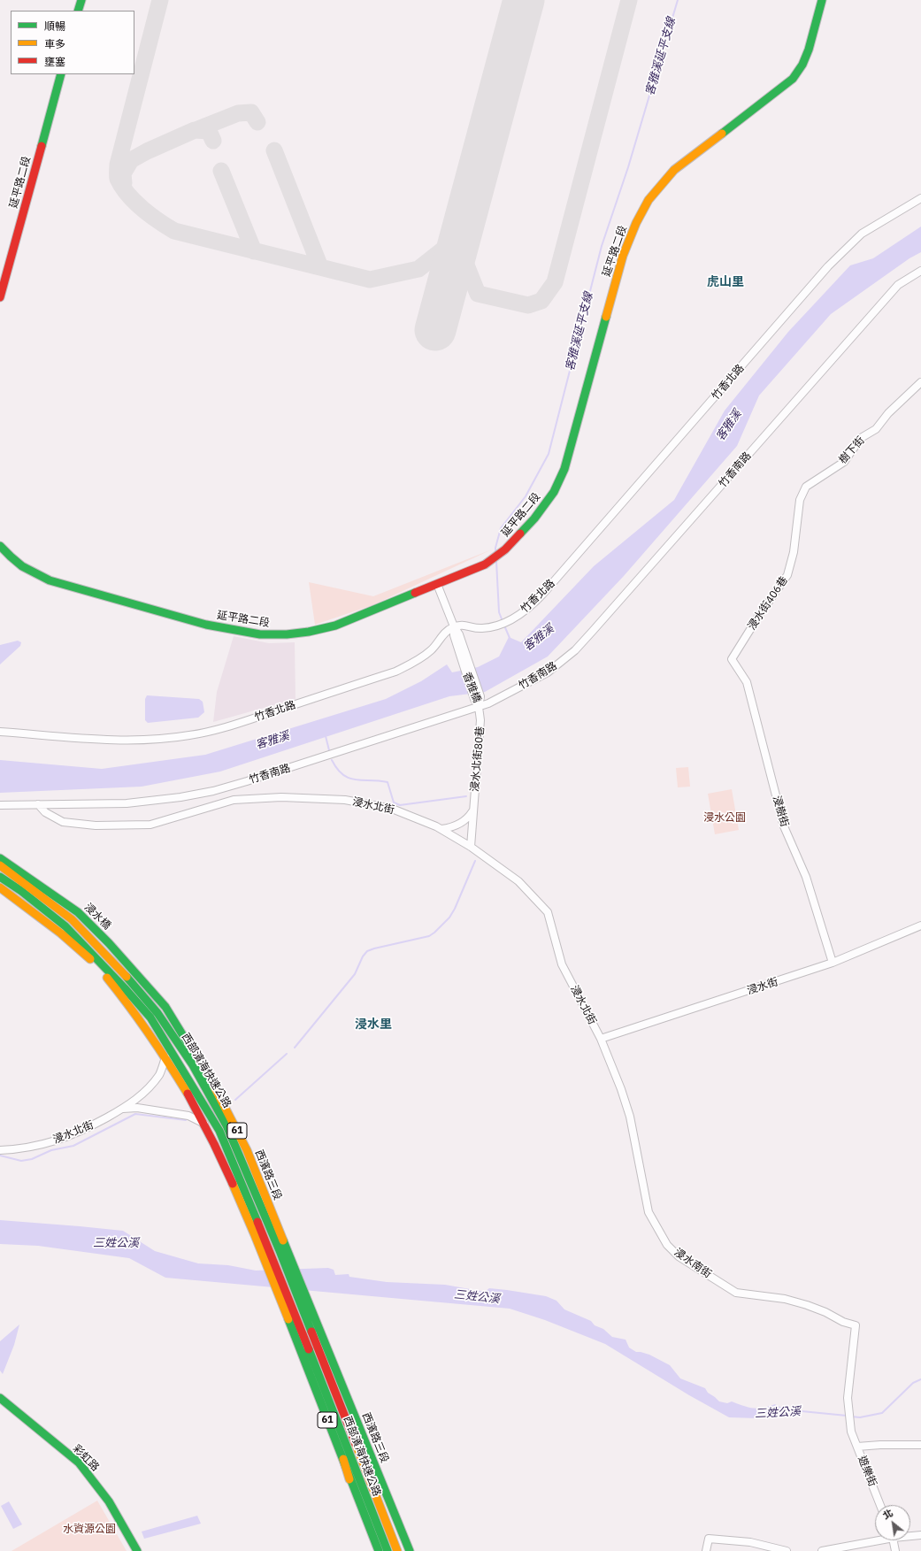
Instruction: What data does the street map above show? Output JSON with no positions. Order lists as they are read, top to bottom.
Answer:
{
  "streets": {
    "main road": [
      "延平路二段",
      "浸水橋",
      "西部濱海快速公路",
      "61",
      "西濱路三段",
      "彩虹路"
    ],
    "street": [
      "竹香北路",
      "樹下街",
      "竹香南路",
      "浸水街406巷",
      "香雅橋",
      "浸水北街80巷",
      "浸水北街",
      "浸樹街",
      "浸水街",
      "浸水南街",
      "遊樂街"
    ]
  },
  "crossings": [
    ["竹香北路", "香雅橋"],
    ["樹下街", "浸水街406巷"],
    ["竹香南路", "香雅橋"],
    ["竹香南路", "浸水北街80巷"],
    ["竹香南路", "浸水北街"],
    ["浸水街406巷", "浸樹街"],
    ["香雅橋", "浸水北街80巷"],
    ["浸水北街80巷", "浸水北街"],
    ["浸水北街", "浸水街"],
    ["浸水北街", "61"],
    ["浸水北街", "浸水南街"],
    ["浸樹街", "浸水街"],
    ["浸水橋", "西部濱海快速公路"],
    ["浸水橋", "西濱路三段"],
    ["浸水街", "浸水南街"],
    ["浸水南街", "遊樂街"]
  ],
  "districts": ["虎山里", "浸水里"],
  "water": ["客雅溪延平支線", "客雅溪", "三姓公溪"],
  "parks": ["浸水公園", "水資源公園"],
  "legend": ["順暢", "車多", "壅塞"],
  "north": "top left"
}
